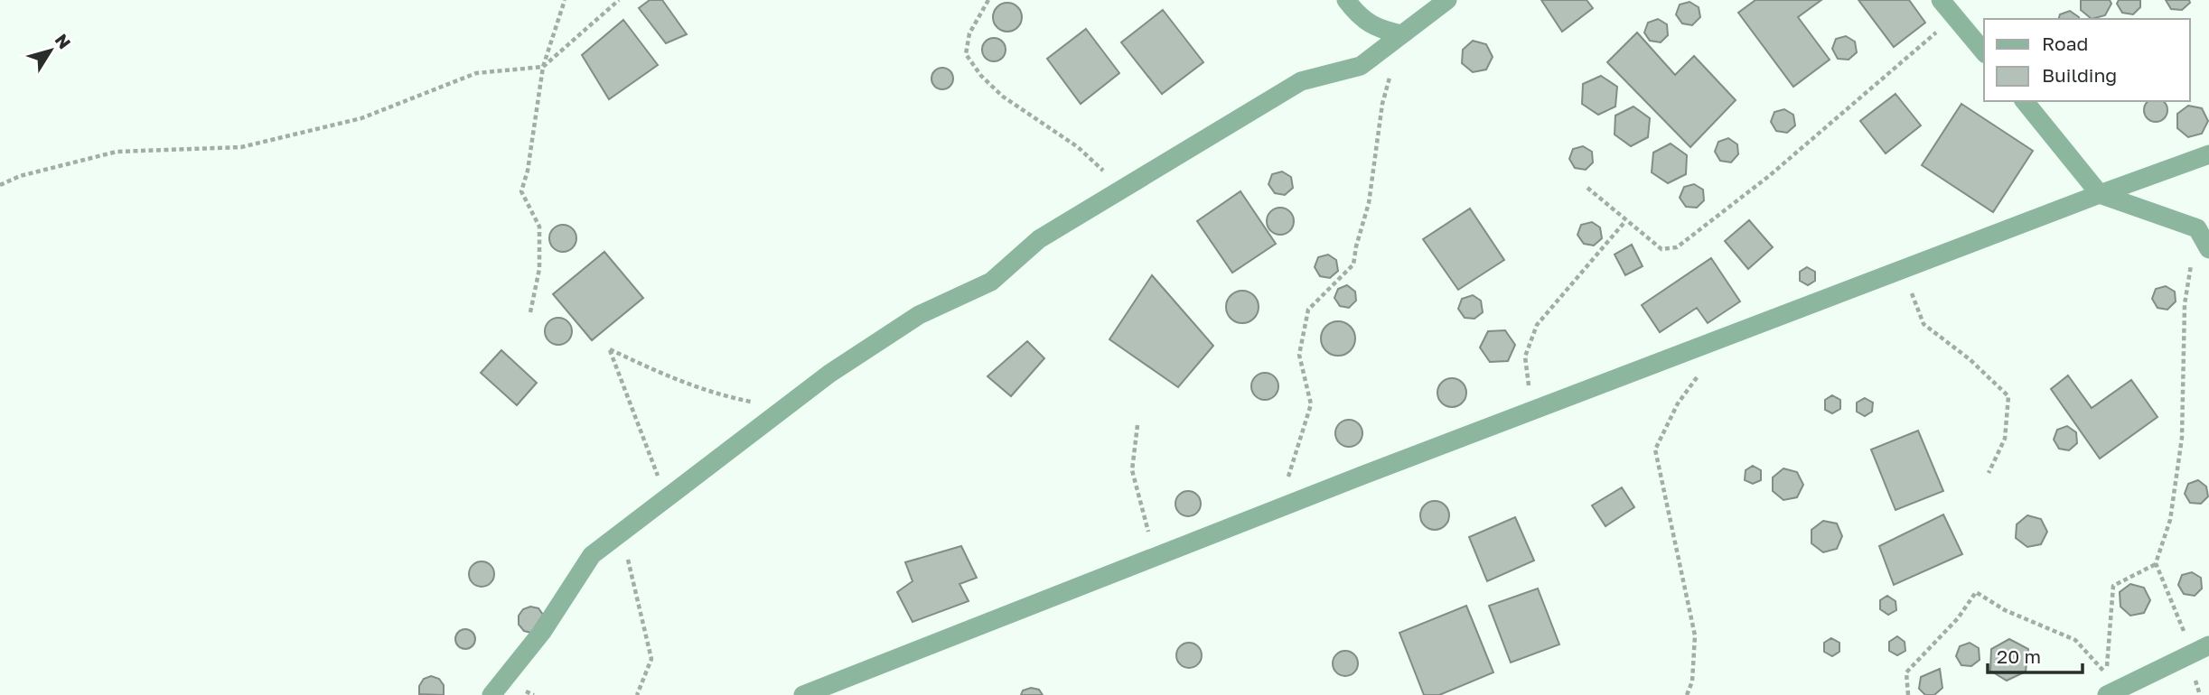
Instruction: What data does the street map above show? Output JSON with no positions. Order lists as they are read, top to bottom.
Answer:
{
  "legend": ["Road", "Building"],
  "scale_bar": "20 m",
  "north": "top right"
}
